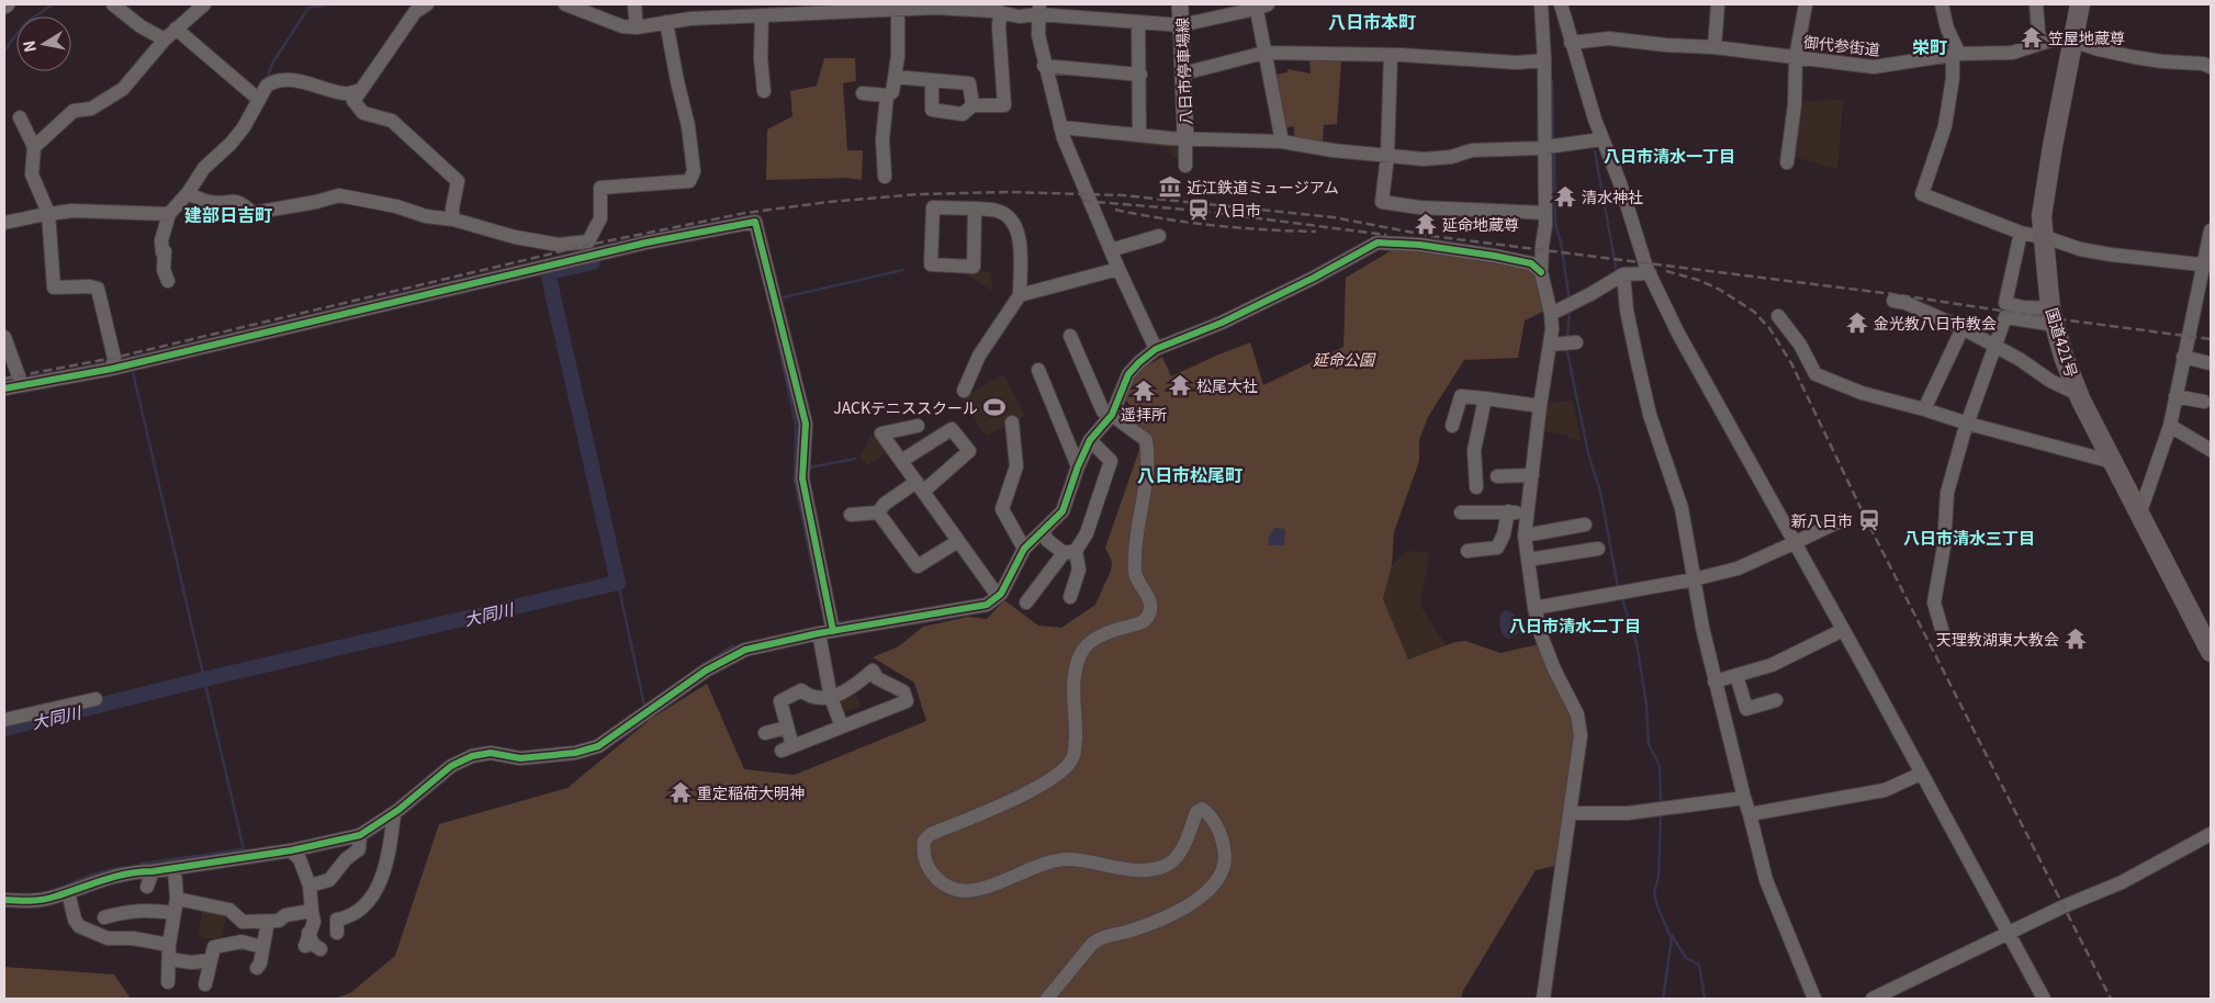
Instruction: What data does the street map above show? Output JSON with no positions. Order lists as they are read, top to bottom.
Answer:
{
  "streets": {
    "highway": ["国道421号"],
    "main road": ["八日市停車場線"],
    "street": ["御代参街道"]
  },
  "crossings": [
    ["御代参街道", "国道421号"]
  ],
  "districts": [
    "八日市本町",
    "栄町",
    "八日市清水一丁目",
    "建部日吉町",
    "八日市松尾町",
    "八日市清水三丁目",
    "八日市清水二丁目"
  ],
  "water": ["大同川"],
  "parks": ["延命公園"],
  "places": {
    "temple": [
      "笠屋地蔵尊",
      "清水神社",
      "延命地蔵尊",
      "金光教八日市教会",
      "松尾大社",
      "遥拝所",
      "天理教湖東大教会",
      "重定稲荷大明神"
    ],
    "museum": ["近江鉄道ミュージアム"],
    "station": ["八日市", "新八日市"],
    "sports": ["JACKテニススクール"]
  },
  "north": "left"
}
